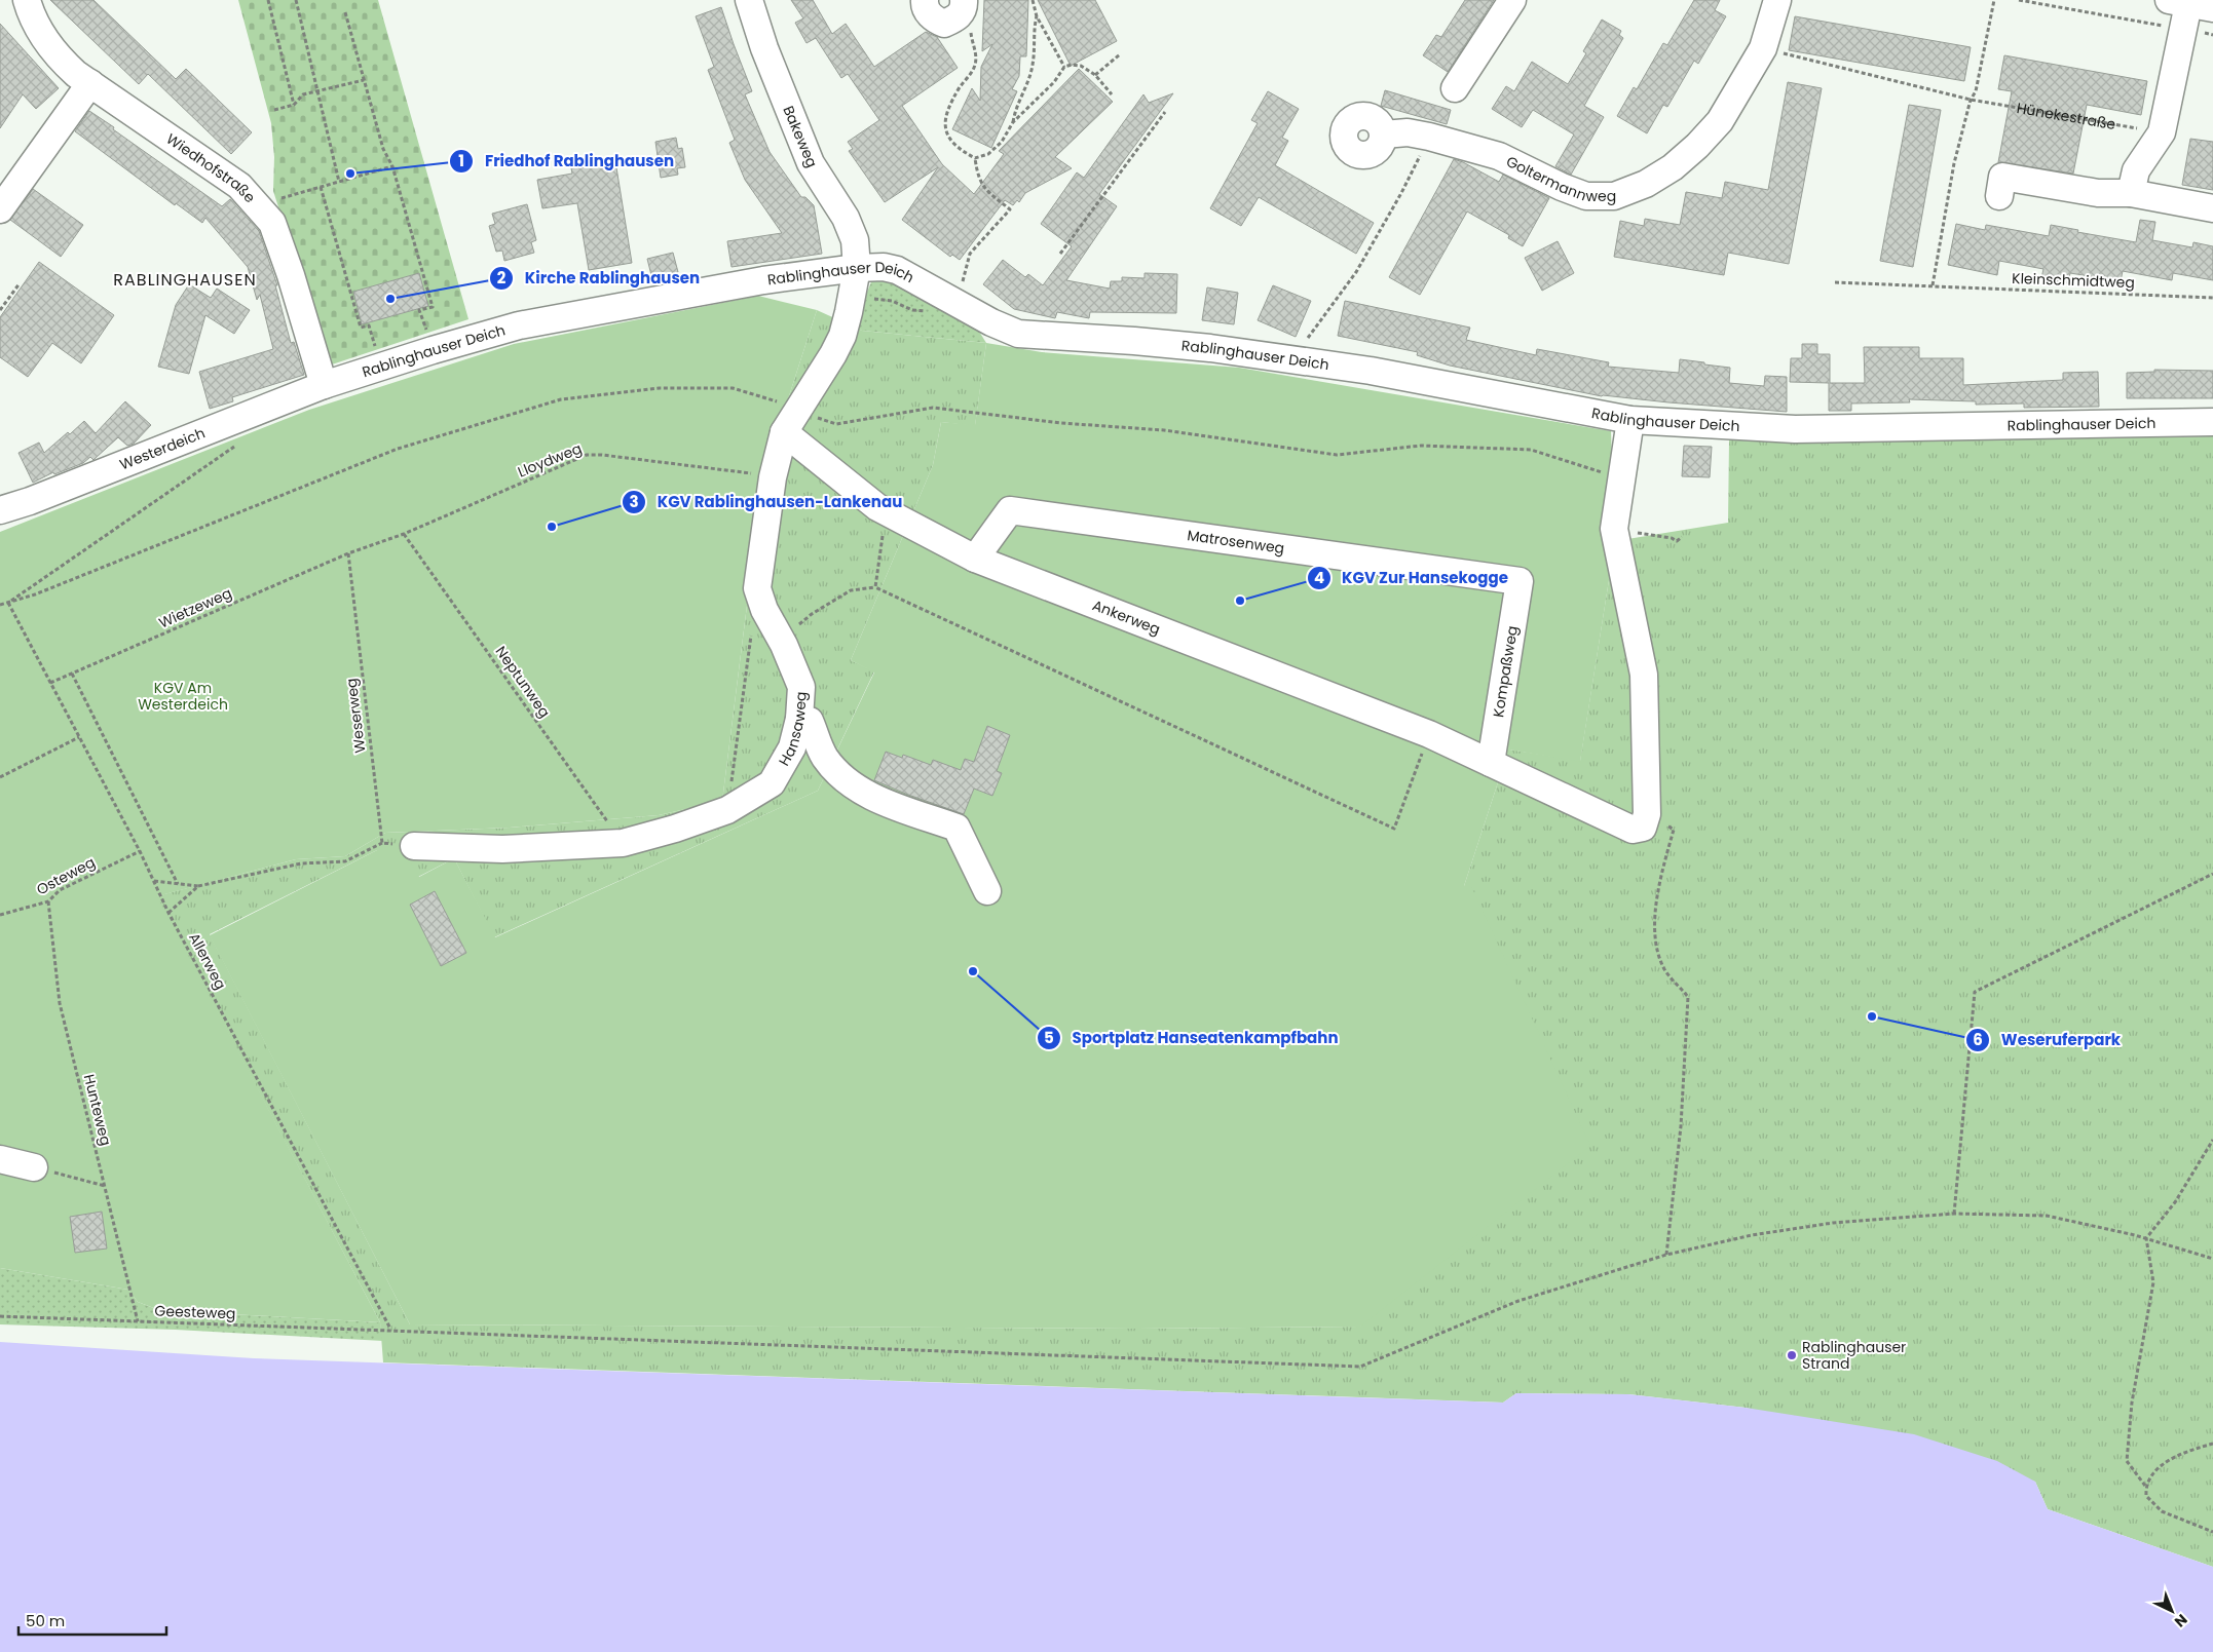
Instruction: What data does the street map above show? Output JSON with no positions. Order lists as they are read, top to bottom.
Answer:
{
  "streets": {
    "street": [
      "Bakeweg",
      "Wiedhofstraße",
      "Goltermannweg",
      "Rablinghauser Deich",
      "Westerdeich",
      "Matrosenweg",
      "Ankerweg",
      "Kompaßweg",
      "Hansaweg"
    ],
    "path": [
      "Hünekestraße",
      "Kleinschmidtweg",
      "Lloydweg",
      "Wietzeweg",
      "Neptunweg",
      "Weserweg",
      "Osteweg",
      "Allerweg",
      "Hunteweg",
      "Geesteweg"
    ]
  },
  "crossings": [
    ["Bakeweg", "Rablinghauser Deich"],
    ["Bakeweg", "Hansaweg"],
    ["Wiedhofstraße", "Rablinghauser Deich"],
    ["Wiedhofstraße", "Westerdeich"],
    ["Rablinghauser Deich", "Westerdeich"],
    ["Rablinghauser Deich", "Hansaweg"],
    ["Lloydweg", "Wietzeweg"],
    ["Lloydweg", "Neptunweg"],
    ["Lloydweg", "Weserweg"],
    ["Lloydweg", "Hansaweg"],
    ["Matrosenweg", "Ankerweg"],
    ["Matrosenweg", "Kompaßweg"],
    ["Wietzeweg", "Weserweg"],
    ["Wietzeweg", "Allerweg"],
    ["Ankerweg", "Kompaßweg"],
    ["Ankerweg", "Hansaweg"],
    ["Neptunweg", "Hansaweg"],
    ["Osteweg", "Allerweg"],
    ["Osteweg", "Hunteweg"],
    ["Allerweg", "Geesteweg"],
    ["Hunteweg", "Geesteweg"]
  ],
  "districts": ["RABLINGHAUSEN"],
  "parks": ["KGV Am Westerdeich"],
  "places": [
    "Friedhof Rablinghausen",
    "Kirche Rablinghausen",
    "KGV Rablinghausen-Lankenau",
    "KGV Zur Hansekogge",
    "Sportplatz Hanseatenkampfbahn",
    "Weseruferpark",
    "Rablinghauser Strand"
  ],
  "scale_bar": "50 m",
  "north": "bottom right"
}
